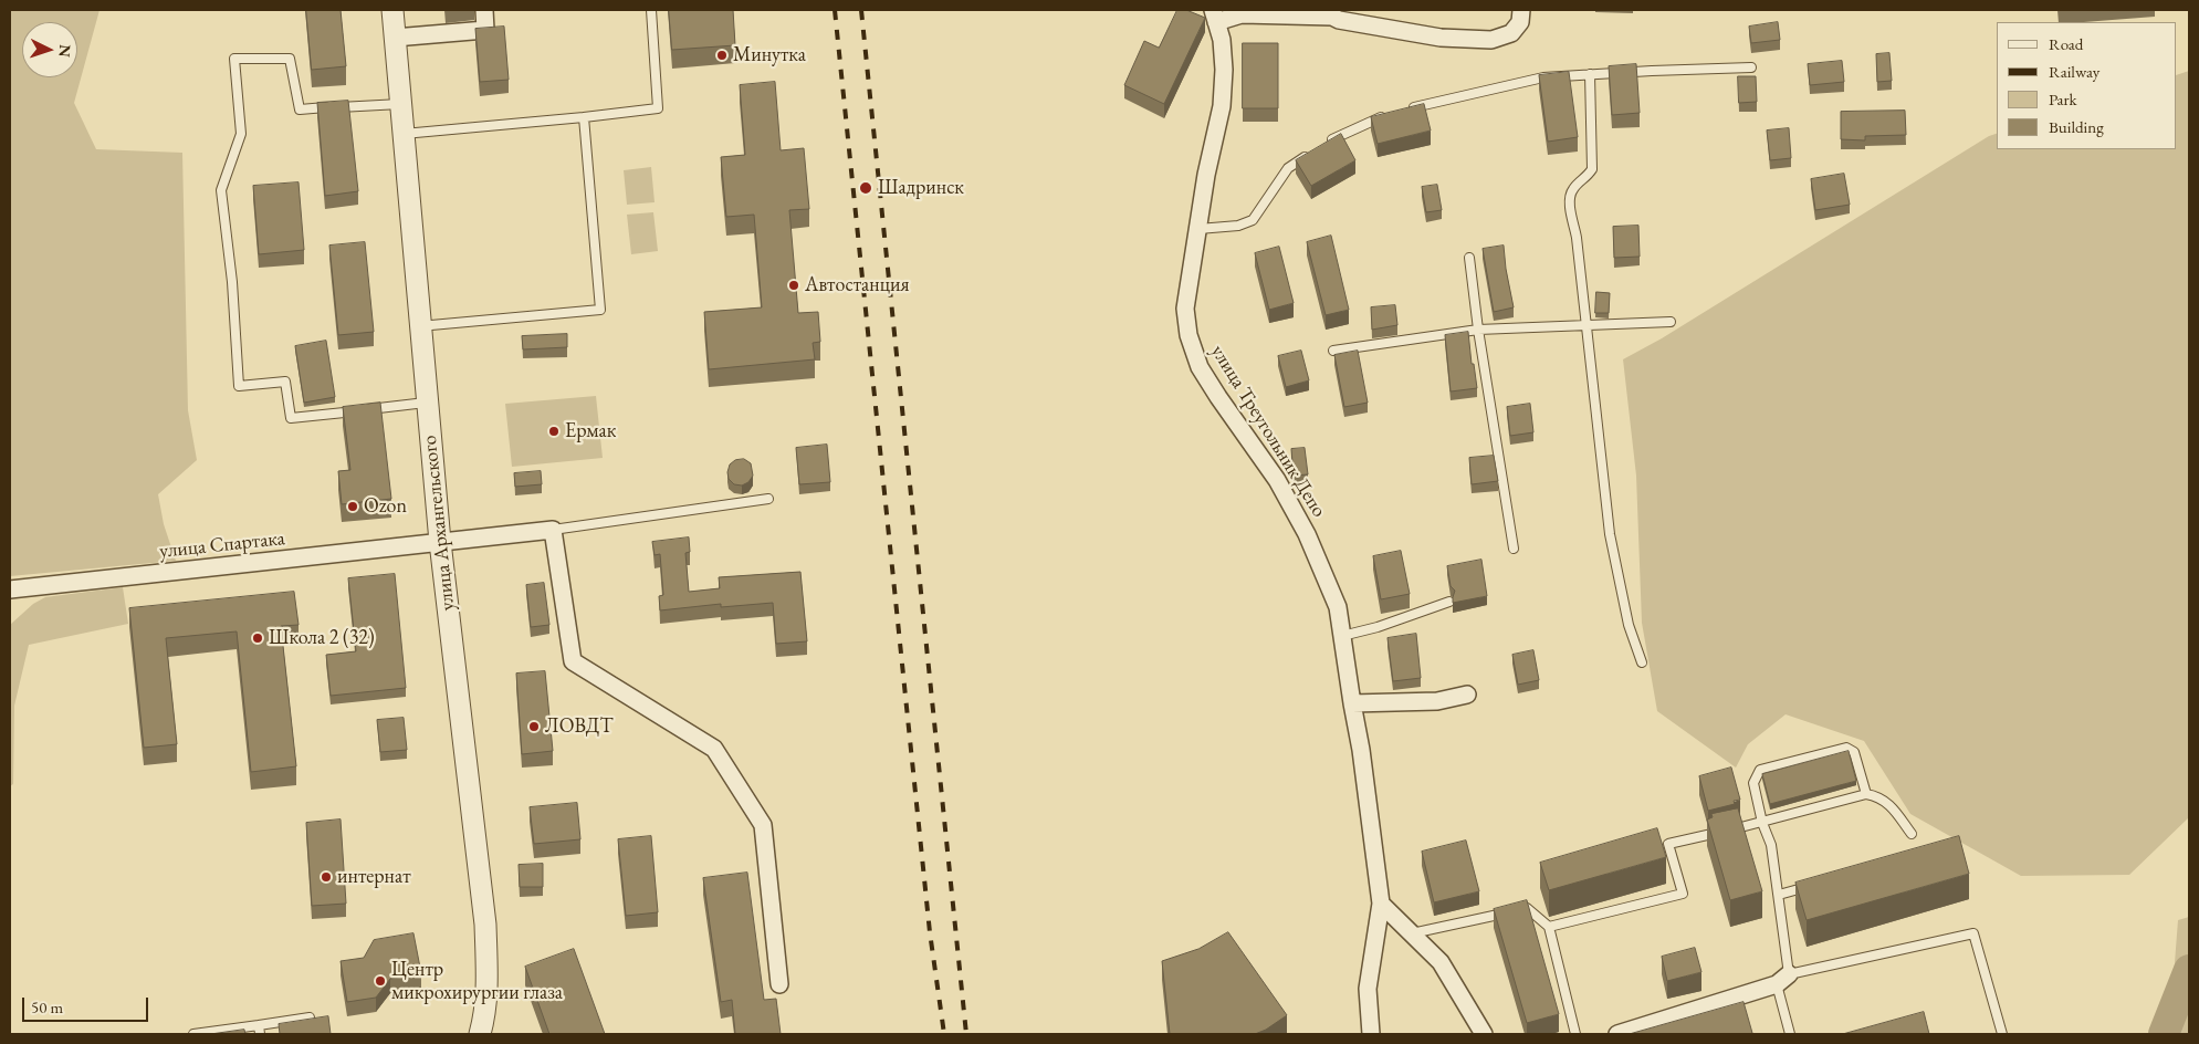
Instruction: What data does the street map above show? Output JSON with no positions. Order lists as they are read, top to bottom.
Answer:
{
  "streets": {
    "street": ["улица Треугольник Депо", "улица Архангельского", "улица Спартака"]
  },
  "crossings": [
    ["улица Архангельского", "улица Спартака"]
  ],
  "places": [
    "Минутка",
    "Шадринск",
    "Автостанция",
    "Ермак",
    "Ozon",
    "Школа 2 (32)",
    "ЛОВДТ",
    "интернат",
    "Центр микрохирургии глаза"
  ],
  "legend": [
    "Road",
    "Railway",
    "Park",
    "Building"
  ],
  "scale_bar": "50 m",
  "north": "right"
}
